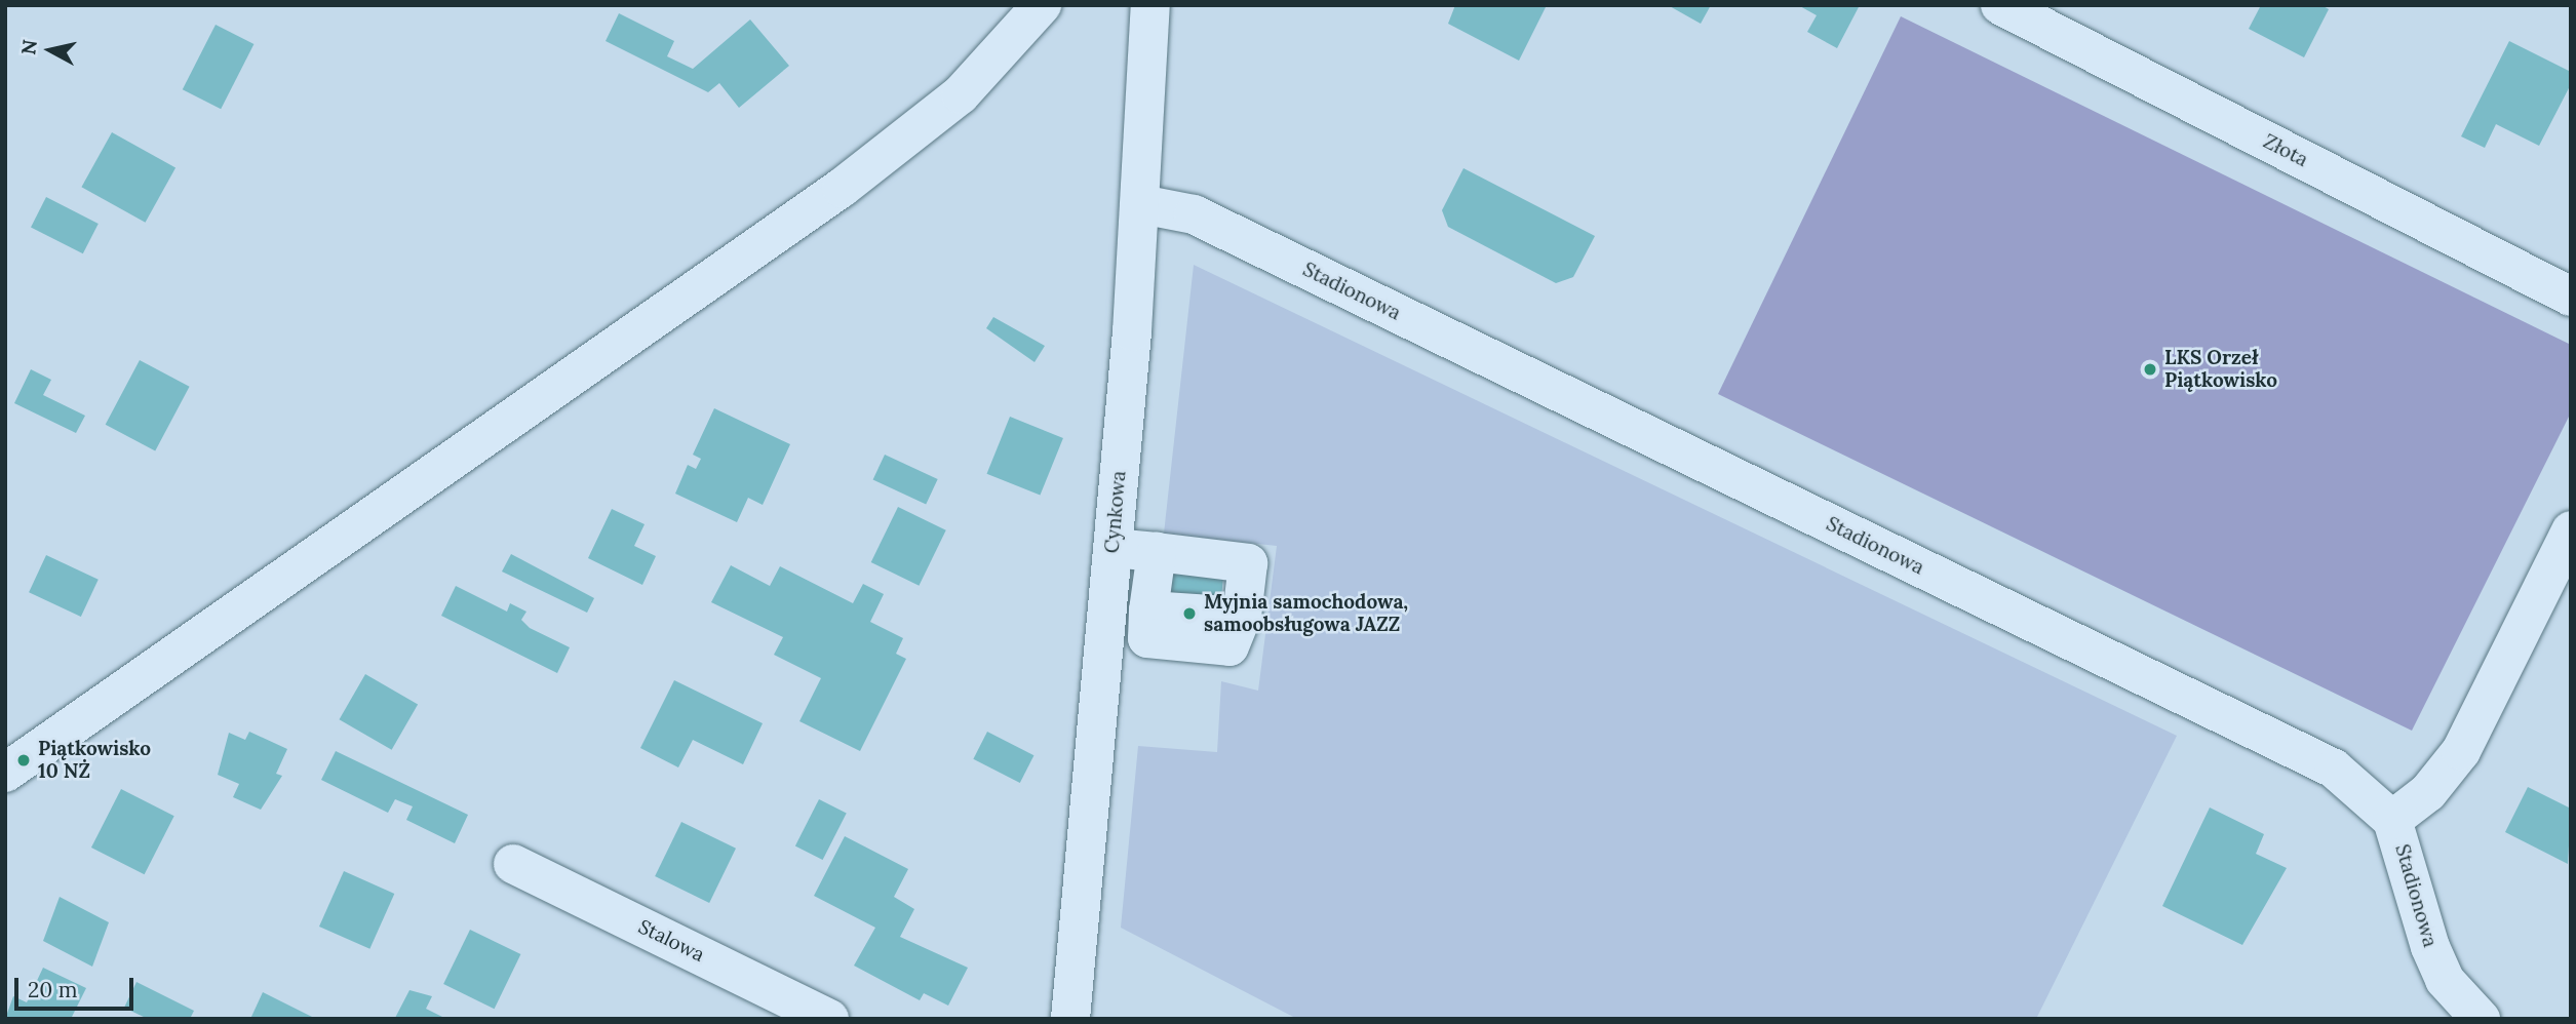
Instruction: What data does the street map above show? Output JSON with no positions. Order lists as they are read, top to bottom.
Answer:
{
  "streets": {
    "street": [
      "Złota",
      "Stadionowa",
      "Cynkowa",
      "Stalowa"
    ]
  },
  "crossings": [
    ["Stadionowa", "Cynkowa"]
  ],
  "places": ["LKS Orzeł Piątkowisko", "Myjnia samochodowa, samoobsługowa JAZZ", "Piątkowisko 10 NŻ"],
  "scale_bar": "20 m",
  "north": "left"
}
